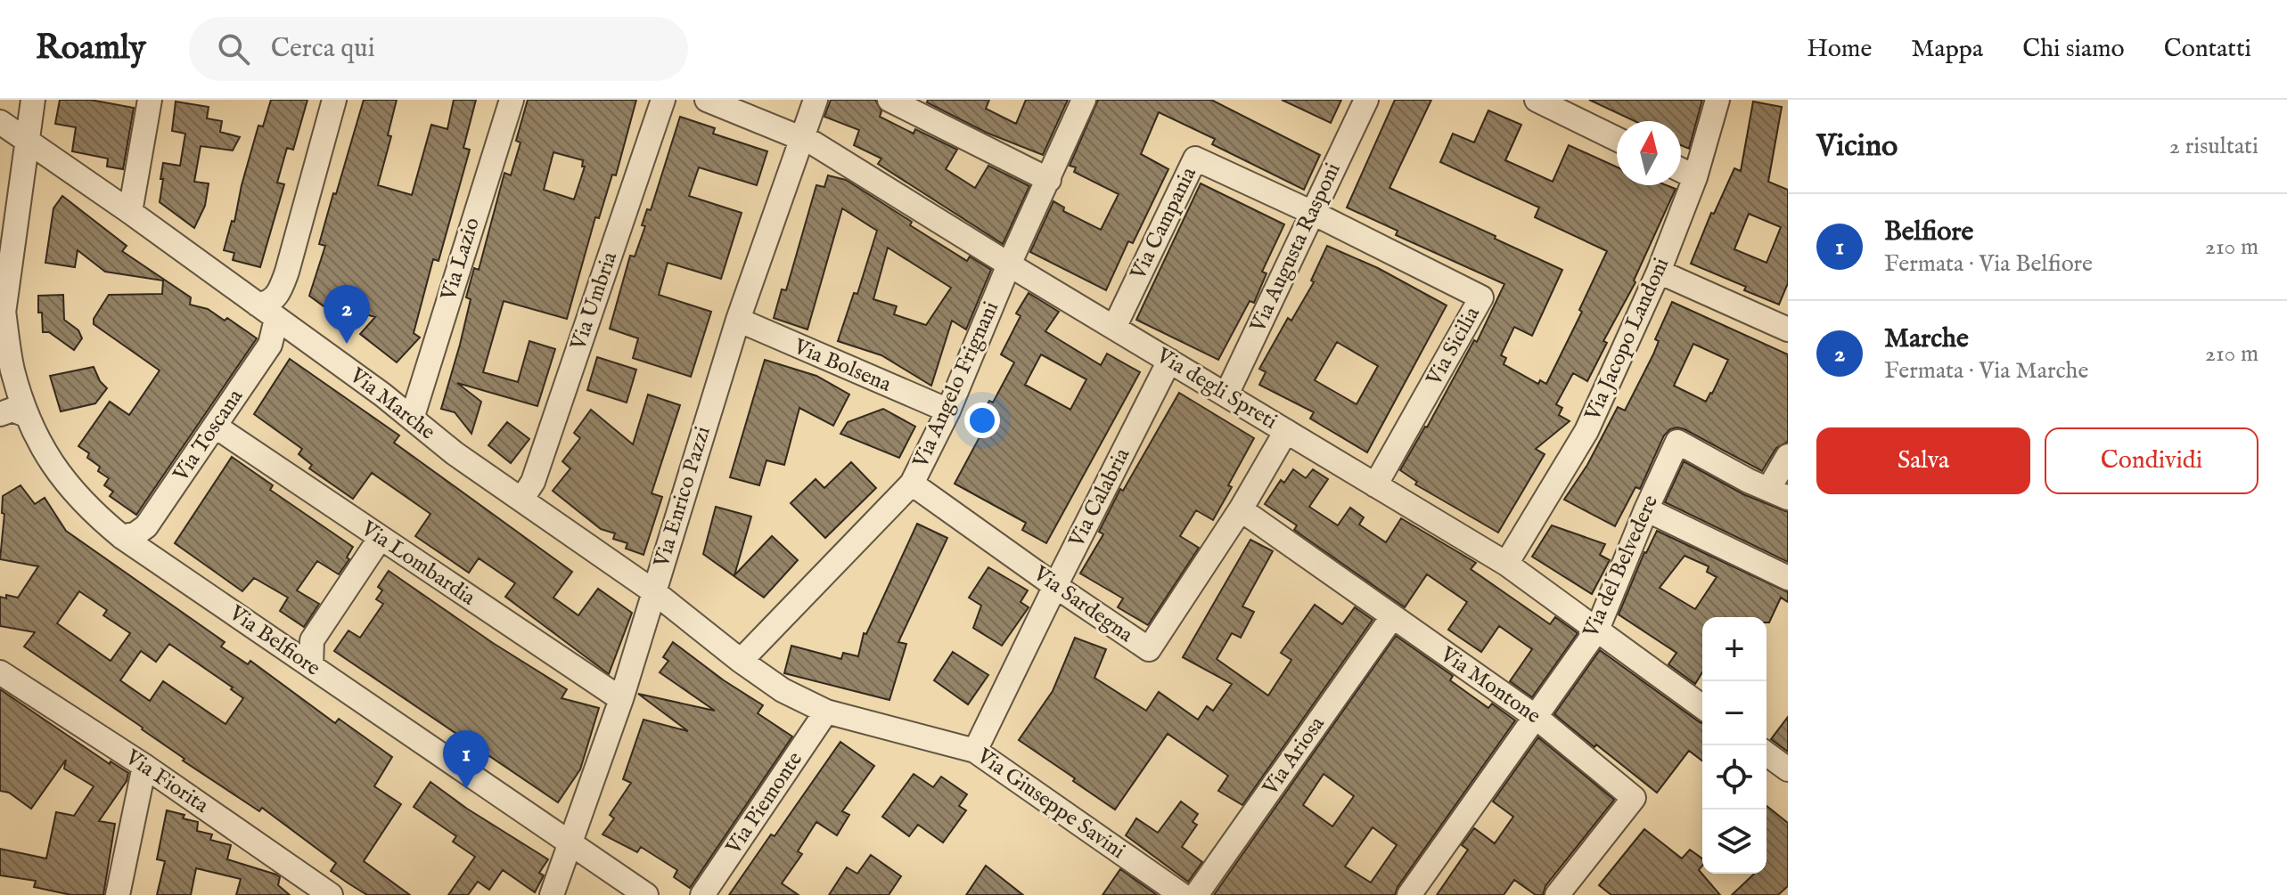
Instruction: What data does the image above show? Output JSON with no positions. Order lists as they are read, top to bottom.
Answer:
{
  "streets": {
    "street": [
      "Via Campania",
      "Via Augusta Rasponi",
      "Via Lazio",
      "Via Umbria",
      "Via Jacopo Landoni",
      "Via Sicilia",
      "Via Bolsena",
      "Via Angelo Frignani",
      "Via degli Spreti",
      "Via Marche",
      "Via Toscana",
      "Via Enrico Pazzi",
      "Via Calabria",
      "Via Lombardia",
      "Via del Belvedere",
      "Via Sardegna",
      "Via Belfiore",
      "Via Montone",
      "Via Ariosa",
      "Via Fiorita",
      "Via Piemonte",
      "Via Giuseppe Savini"
    ]
  },
  "crossings": [
    ["Via Campania", "Via Augusta Rasponi"],
    ["Via Campania", "Via Sicilia"],
    ["Via Campania", "Via degli Spreti"],
    ["Via Augusta Rasponi", "Via Sicilia"],
    ["Via Augusta Rasponi", "Via degli Spreti"],
    ["Via Lazio", "Via Marche"],
    ["Via Umbria", "Via Marche"],
    ["Via Jacopo Landoni", "Via degli Spreti"],
    ["Via Sicilia", "Via degli Spreti"],
    ["Via Bolsena", "Via Angelo Frignani"],
    ["Via Bolsena", "Via Enrico Pazzi"],
    ["Via Angelo Frignani", "Via degli Spreti"],
    ["Via Angelo Frignani", "Via Sardegna"],
    ["Via Angelo Frignani", "Via Giuseppe Savini"],
    ["Via degli Spreti", "Via Enrico Pazzi"],
    ["Via degli Spreti", "Via Calabria"],
    ["Via degli Spreti", "Via del Belvedere"],
    ["Via degli Spreti", "Via Sardegna"],
    ["Via Marche", "Via Toscana"],
    ["Via Marche", "Via Enrico Pazzi"],
    ["Via Marche", "Via Giuseppe Savini"],
    ["Via Toscana", "Via Lombardia"],
    ["Via Toscana", "Via Belfiore"],
    ["Via Enrico Pazzi", "Via Lombardia"],
    ["Via Enrico Pazzi", "Via Belfiore"],
    ["Via Enrico Pazzi", "Via Giuseppe Savini"],
    ["Via Calabria", "Via Sardegna"],
    ["Via Calabria", "Via Giuseppe Savini"],
    ["Via del Belvedere", "Via Montone"],
    ["Via Sardegna", "Via Montone"],
    ["Via Montone", "Via Ariosa"],
    ["Via Piemonte", "Via Giuseppe Savini"]
  ],
  "north": "top",
  "page": {
    "header": "Roamly",
    "search": "Cerca qui",
    "nav": [
      "Home",
      "Mappa",
      "Chi siamo",
      "Contatti"
    ],
    "heading": ["Vicino", "2 risultati"],
    "list": [
      {
        "mark": "1",
        "name": "Belfiore",
        "note": "Fermata · Via Belfiore",
        "value": "210 m"
      },
      {
        "mark": "2",
        "name": "Marche",
        "note": "Fermata · Via Marche",
        "value": "210 m"
      }
    ],
    "pins": ["2", "1"],
    "buttons": ["Salva", "Condividi"],
    "map_buttons": ["+", "−"]
  }
}
